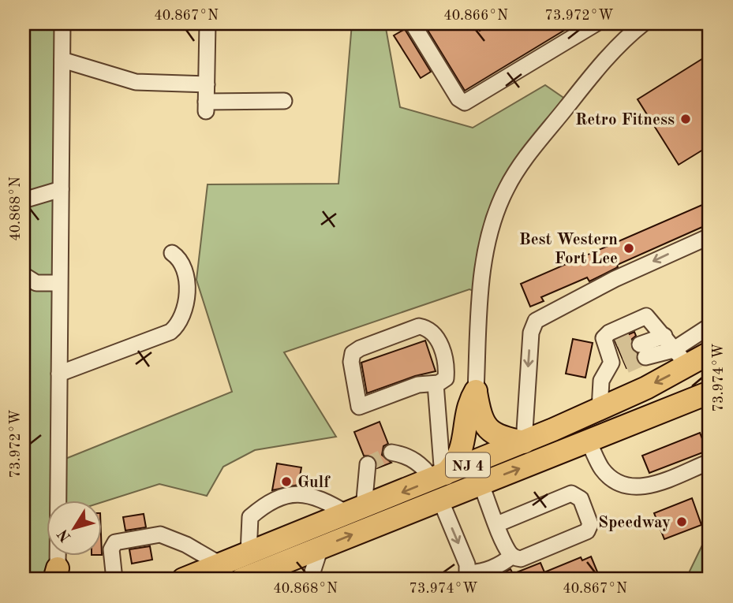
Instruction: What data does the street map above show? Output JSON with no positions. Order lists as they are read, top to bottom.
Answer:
{
  "streets": {
    "highway": ["NJ 4"]
  },
  "places": [
    "Retro Fitness",
    "Best Western Fort Lee",
    "Gulf",
    "Speedway"
  ],
  "north": "bottom left",
  "coordinates": [
    "40.867°N",
    "40.866°N",
    "73.972°W",
    "40.868°N",
    "73.974°W"
  ]
}
